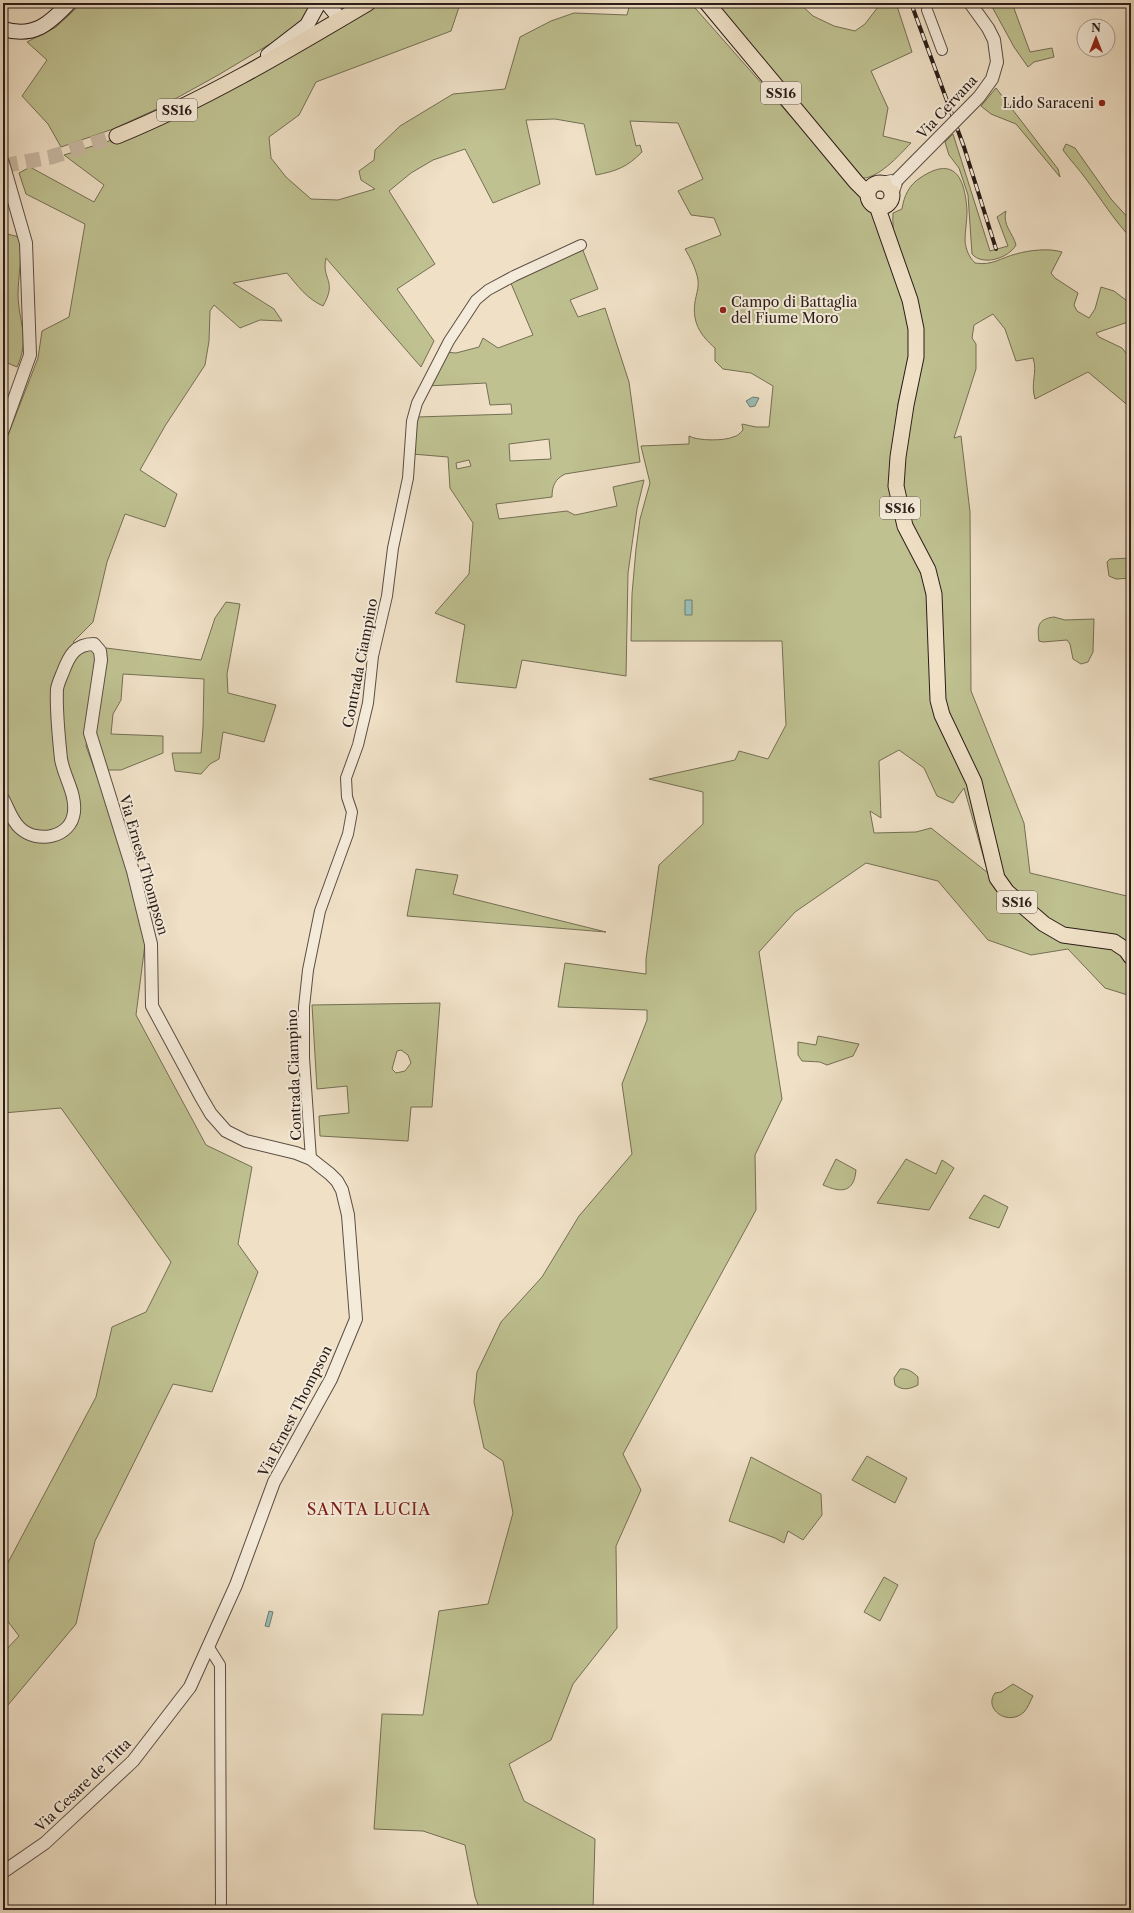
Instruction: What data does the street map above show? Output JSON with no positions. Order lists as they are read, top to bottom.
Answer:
{
  "streets": {
    "main road": ["SS16"],
    "street": [
      "Via Cervana",
      "Contrada Ciampino",
      "Via Ernest Thompson",
      "Via Cesare de Titta"
    ]
  },
  "crossings": [
    ["SS16", "Via Cervana"],
    ["Contrada Ciampino", "Via Ernest Thompson"],
    ["Via Ernest Thompson", "Via Cesare de Titta"]
  ],
  "districts": ["SANTA LUCIA"],
  "places": ["Lido Saraceni", "Campo di Battaglia del Fiume Moro"],
  "north": "top"
}
